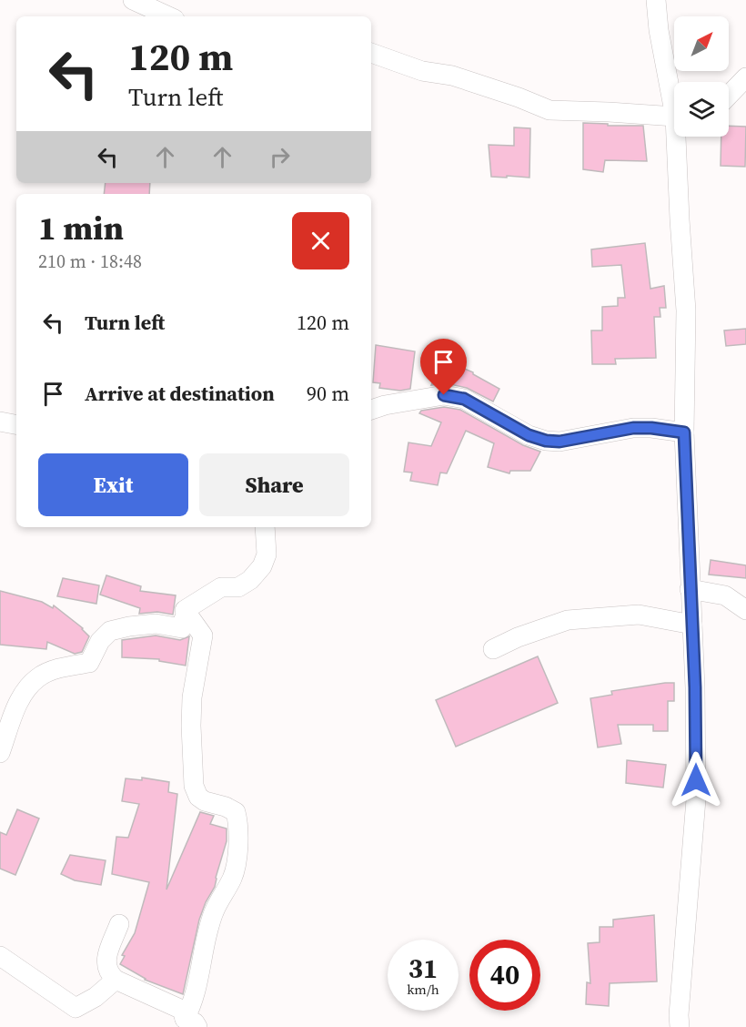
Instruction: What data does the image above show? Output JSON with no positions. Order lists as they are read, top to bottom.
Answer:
{
  "north": "top right",
  "page": {
    "turn": ["120 m", "Turn left"],
    "heading": ["1 min", "210 m · 18:48"],
    "list": [
      {
        "name": "Turn left",
        "value": "120 m"
      },
      {
        "name": "Arrive at destination",
        "value": "90 m"
      }
    ],
    "buttons": ["Exit", "Share"],
    "speed": "31 km/h",
    "limit": "40"
  }
}
